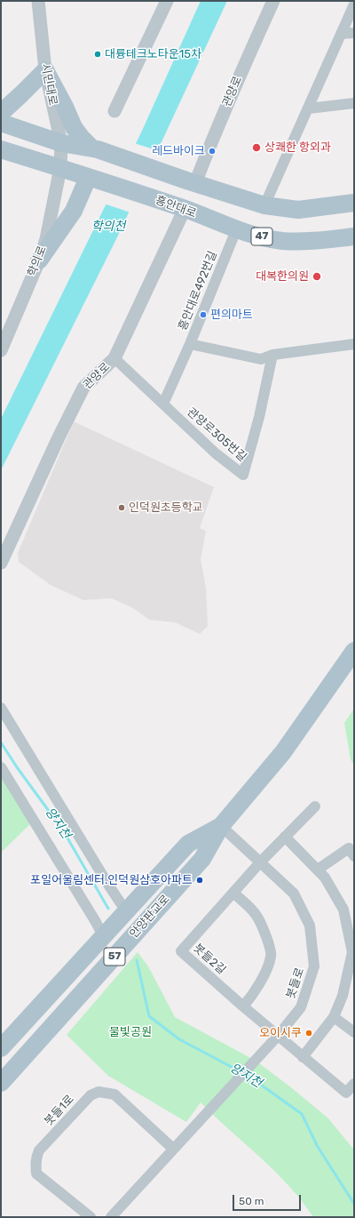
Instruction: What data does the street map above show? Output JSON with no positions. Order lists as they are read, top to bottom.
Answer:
{
  "streets": {
    "main road": [
      "흥안대로",
      "47",
      "안양판교로",
      "57"
    ],
    "street": [
      "시민대로",
      "관양로",
      "학의로",
      "흥안대로492번길",
      "관양로305번길",
      "봇들2길",
      "봇들로",
      "봇들1로"
    ]
  },
  "crossings": [
    ["시민대로", "흥안대로"],
    ["시민대로", "학의로"],
    ["관양로", "흥안대로"],
    ["관양로", "관양로305번길"],
    ["흥안대로", "학의로"],
    ["흥안대로", "흥안대로492번길"],
    ["흥안대로492번길", "관양로305번길"],
    ["안양판교로", "봇들로"],
    ["봇들2길", "봇들로"],
    ["봇들로", "봇들1로"]
  ],
  "water": ["학의천", "양지천"],
  "parks": ["물빛공원"],
  "places": [
    "대륭테크노타운15차",
    "상쾌한 항외과",
    "레드바이크",
    "대복한의원",
    "편의마트",
    "인덕원초등학교",
    "포일어울림센터.인덕원삼호아파트",
    "오이시쿠"
  ],
  "scale_bar": "50 m"
}
